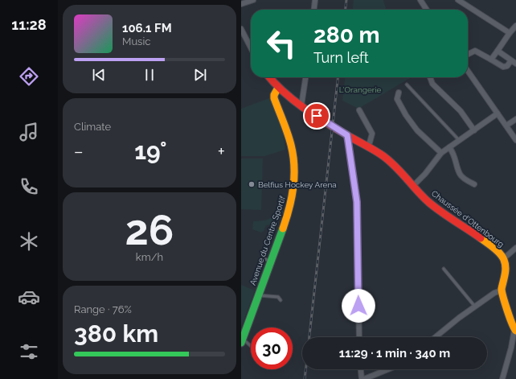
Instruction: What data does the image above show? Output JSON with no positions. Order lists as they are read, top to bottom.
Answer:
{
  "streets": {
    "street": ["Chaussée d'Ottenbourg", "Avenue du Centre Sportif"]
  },
  "crossings": [
    ["Chaussée d'Ottenbourg", "Avenue du Centre Sportif"]
  ],
  "parks": ["L'Orangerie"],
  "places": ["Belfius Hockey Arena"],
  "page": {
    "tabs": "11:28",
    "turn": ["280 m", "Turn left"],
    "song": ["106.1 FM", "Music"],
    "tile": [
      "Climate",
      ["26", "km/h"],
      ["Range · 76%", "380 km"]
    ],
    "heat": ["−", "19°", "+"],
    "limit": "30",
    "trip": "11:29 · 1 min · 340 m"
  }
}
